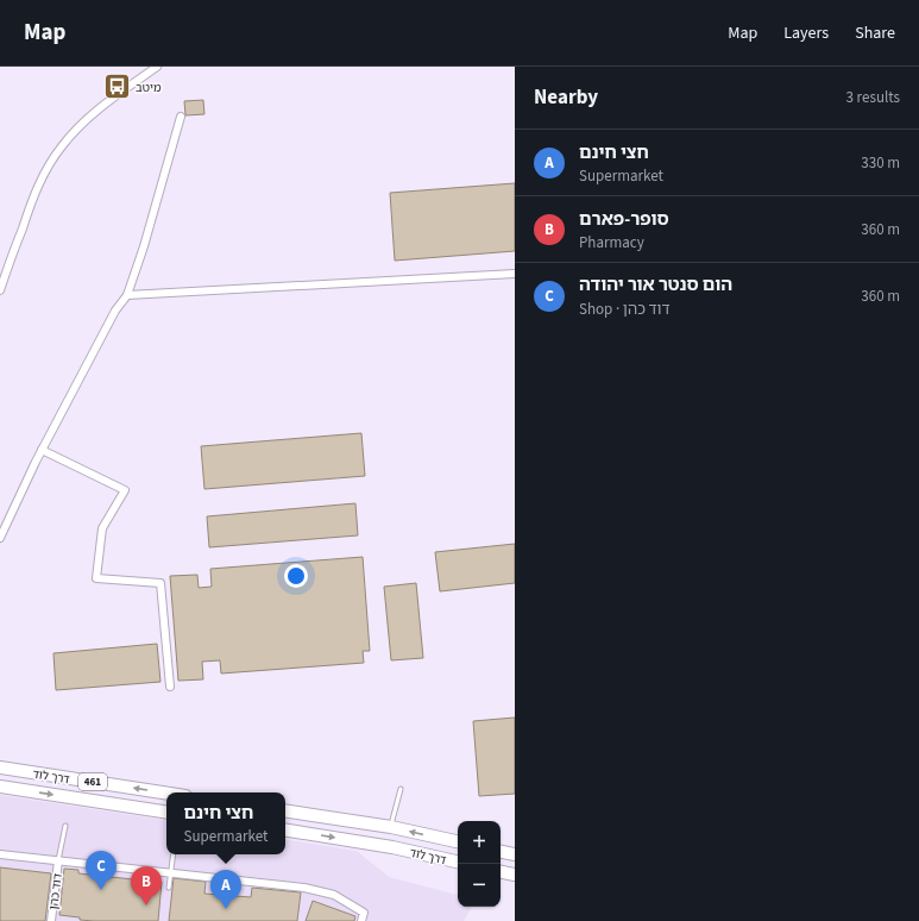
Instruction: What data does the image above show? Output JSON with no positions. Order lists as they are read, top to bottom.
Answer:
{
  "streets": {
    "main road": ["דרך לוד", "461"],
    "street": ["דוד כהן"]
  },
  "places": {
    "bus stop": ["מיטב"]
  },
  "page": {
    "header": "Map",
    "nav": ["Map", "Layers", "Share"],
    "heading": ["Nearby", "3 results"],
    "list": [
      {
        "mark": "A",
        "name": "חצי חינם",
        "note": "Supermarket",
        "value": "330 m"
      },
      {
        "mark": "B",
        "name": "סופר-פארם",
        "note": "Pharmacy",
        "value": "360 m"
      },
      {
        "mark": "C",
        "name": "הום סנטר אור יהודה",
        "note": "Shop · דוד כהן",
        "value": "360 m"
      }
    ],
    "popup": ["חצי חינם", "Supermarket"],
    "map_buttons": ["+", "−"],
    "pins": ["C", "B", "A"]
  }
}
